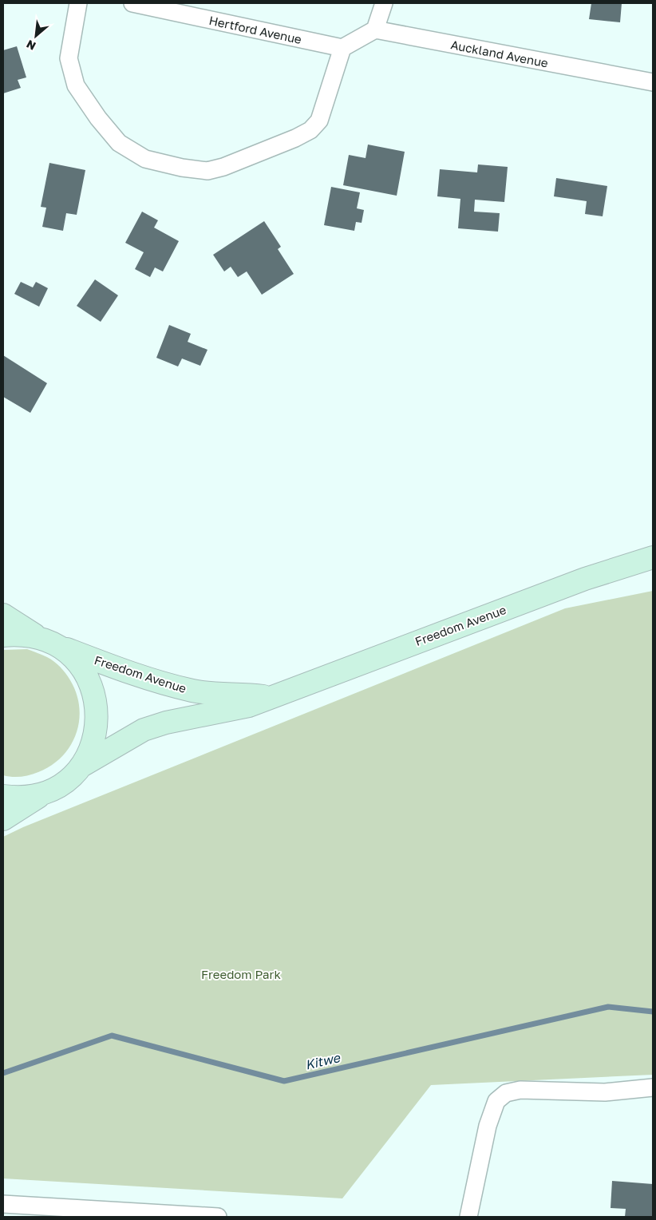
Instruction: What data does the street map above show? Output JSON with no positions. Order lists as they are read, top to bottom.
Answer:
{
  "streets": {
    "main road": ["Freedom Avenue"],
    "street": ["Hertford Avenue", "Auckland Avenue"]
  },
  "water": ["Kitwe"],
  "parks": ["Freedom Park"],
  "north": "bottom left"
}
